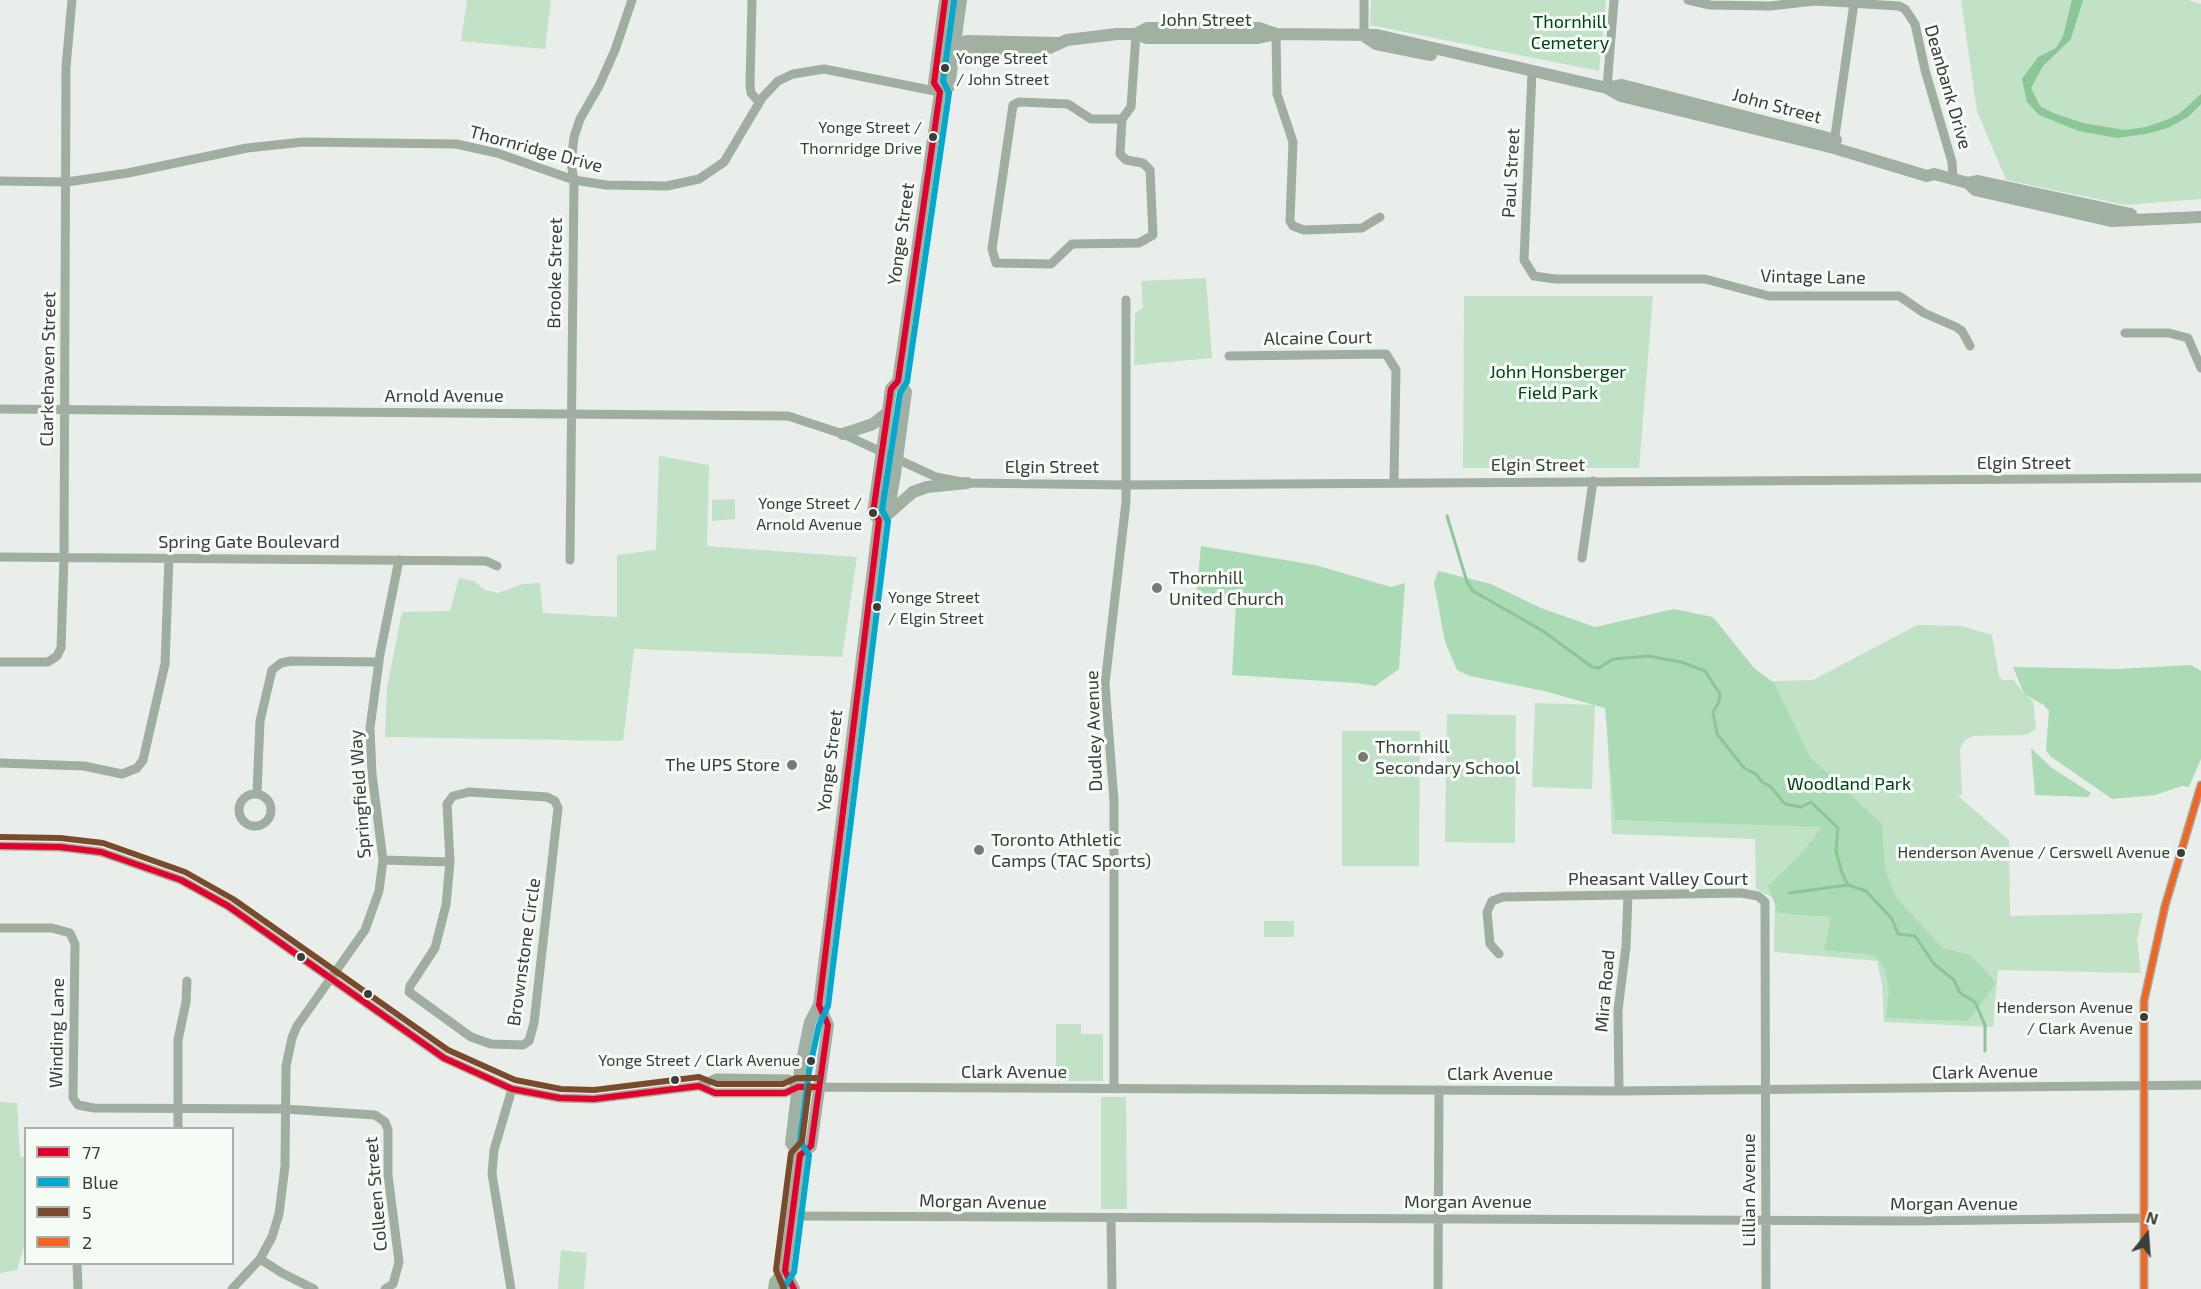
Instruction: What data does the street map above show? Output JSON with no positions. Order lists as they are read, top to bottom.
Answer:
{
  "streets": {
    "main road": ["John Street", "Yonge Street"],
    "street": [
      "Deanbank Drive",
      "Thornridge Drive",
      "Paul Street",
      "Brooke Street",
      "Vintage Lane",
      "Alcaine Court",
      "Clarkehaven Street",
      "Arnold Avenue",
      "Elgin Street",
      "Spring Gate Boulevard",
      "Dudley Avenue",
      "Springfield Way",
      "Pheasant Valley Court",
      "Brownstone Circle",
      "Mira Road",
      "Winding Lane",
      "Clark Avenue",
      "Lillian Avenue",
      "Colleen Street",
      "Morgan Avenue"
    ]
  },
  "crossings": [
    ["John Street", "Deanbank Drive"],
    ["John Street", "Paul Street"],
    ["John Street", "Yonge Street"],
    ["Thornridge Drive", "Yonge Street"],
    ["Thornridge Drive", "Brooke Street"],
    ["Thornridge Drive", "Clarkehaven Street"],
    ["Paul Street", "Vintage Lane"],
    ["Yonge Street", "Arnold Avenue"],
    ["Yonge Street", "Elgin Street"],
    ["Yonge Street", "Clark Avenue"],
    ["Yonge Street", "Morgan Avenue"],
    ["Brooke Street", "Arnold Avenue"],
    ["Alcaine Court", "Elgin Street"],
    ["Clarkehaven Street", "Arnold Avenue"],
    ["Clarkehaven Street", "Spring Gate Boulevard"],
    ["Arnold Avenue", "Elgin Street"],
    ["Elgin Street", "Dudley Avenue"],
    ["Spring Gate Boulevard", "Springfield Way"],
    ["Dudley Avenue", "Clark Avenue"],
    ["Springfield Way", "Winding Lane"],
    ["Springfield Way", "Colleen Street"],
    ["Pheasant Valley Court", "Mira Road"],
    ["Pheasant Valley Court", "Clark Avenue"],
    ["Pheasant Valley Court", "Lillian Avenue"],
    ["Mira Road", "Clark Avenue"],
    ["Winding Lane", "Colleen Street"],
    ["Clark Avenue", "Lillian Avenue"],
    ["Lillian Avenue", "Morgan Avenue"]
  ],
  "parks": ["Thornhill Cemetery", "John Honsberger Field Park", "Woodland Park"],
  "places": [
    "Yonge Street / John Street",
    "Yonge Street / Thornridge Drive",
    "Yonge Street / Arnold Avenue",
    "Thornhill United Church",
    "Yonge Street / Elgin Street",
    "Thornhill Secondary School",
    "The UPS Store",
    "Toronto Athletic Camps (TAC Sports)",
    "Henderson Avenue / Cerswell Avenue",
    "Henderson Avenue / Clark Avenue",
    "Yonge Street / Clark Avenue"
  ],
  "lines": [
    "transit line 77",
    "transit line Blue",
    "transit line 2",
    "transit line 5"
  ],
  "legend": [
    "77",
    "Blue",
    "5",
    "2"
  ],
  "north": "top"
}
